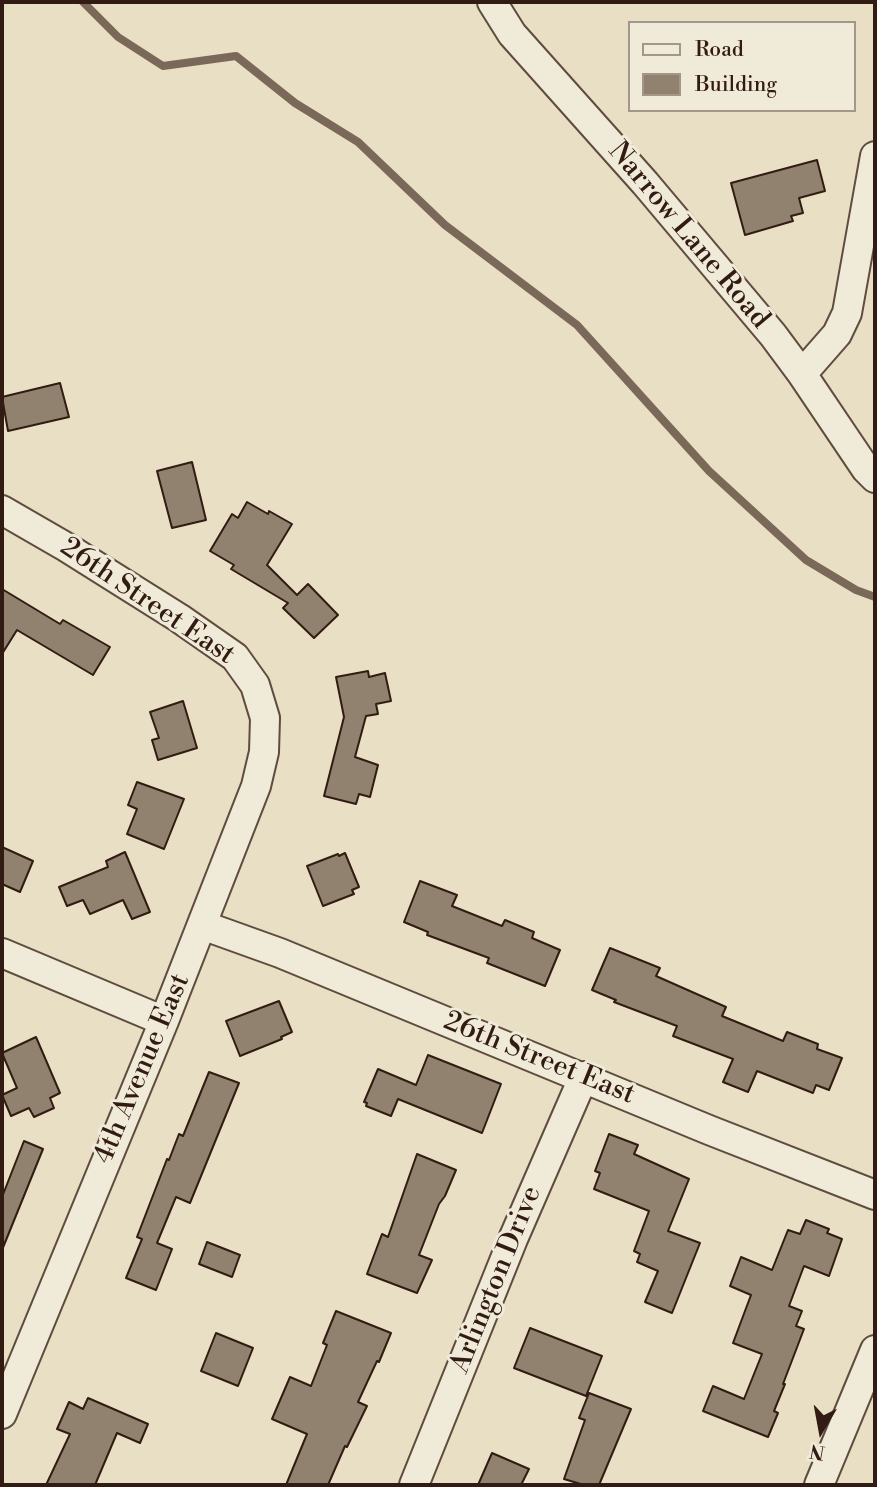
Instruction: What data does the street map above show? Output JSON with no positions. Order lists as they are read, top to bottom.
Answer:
{
  "streets": {
    "street": [
      "Narrow Lane Road",
      "26th Street East",
      "4th Avenue East",
      "Arlington Drive"
    ]
  },
  "crossings": [
    ["26th Street East", "4th Avenue East"],
    ["26th Street East", "Arlington Drive"]
  ],
  "legend": ["Road", "Building"],
  "north": "bottom"
}
